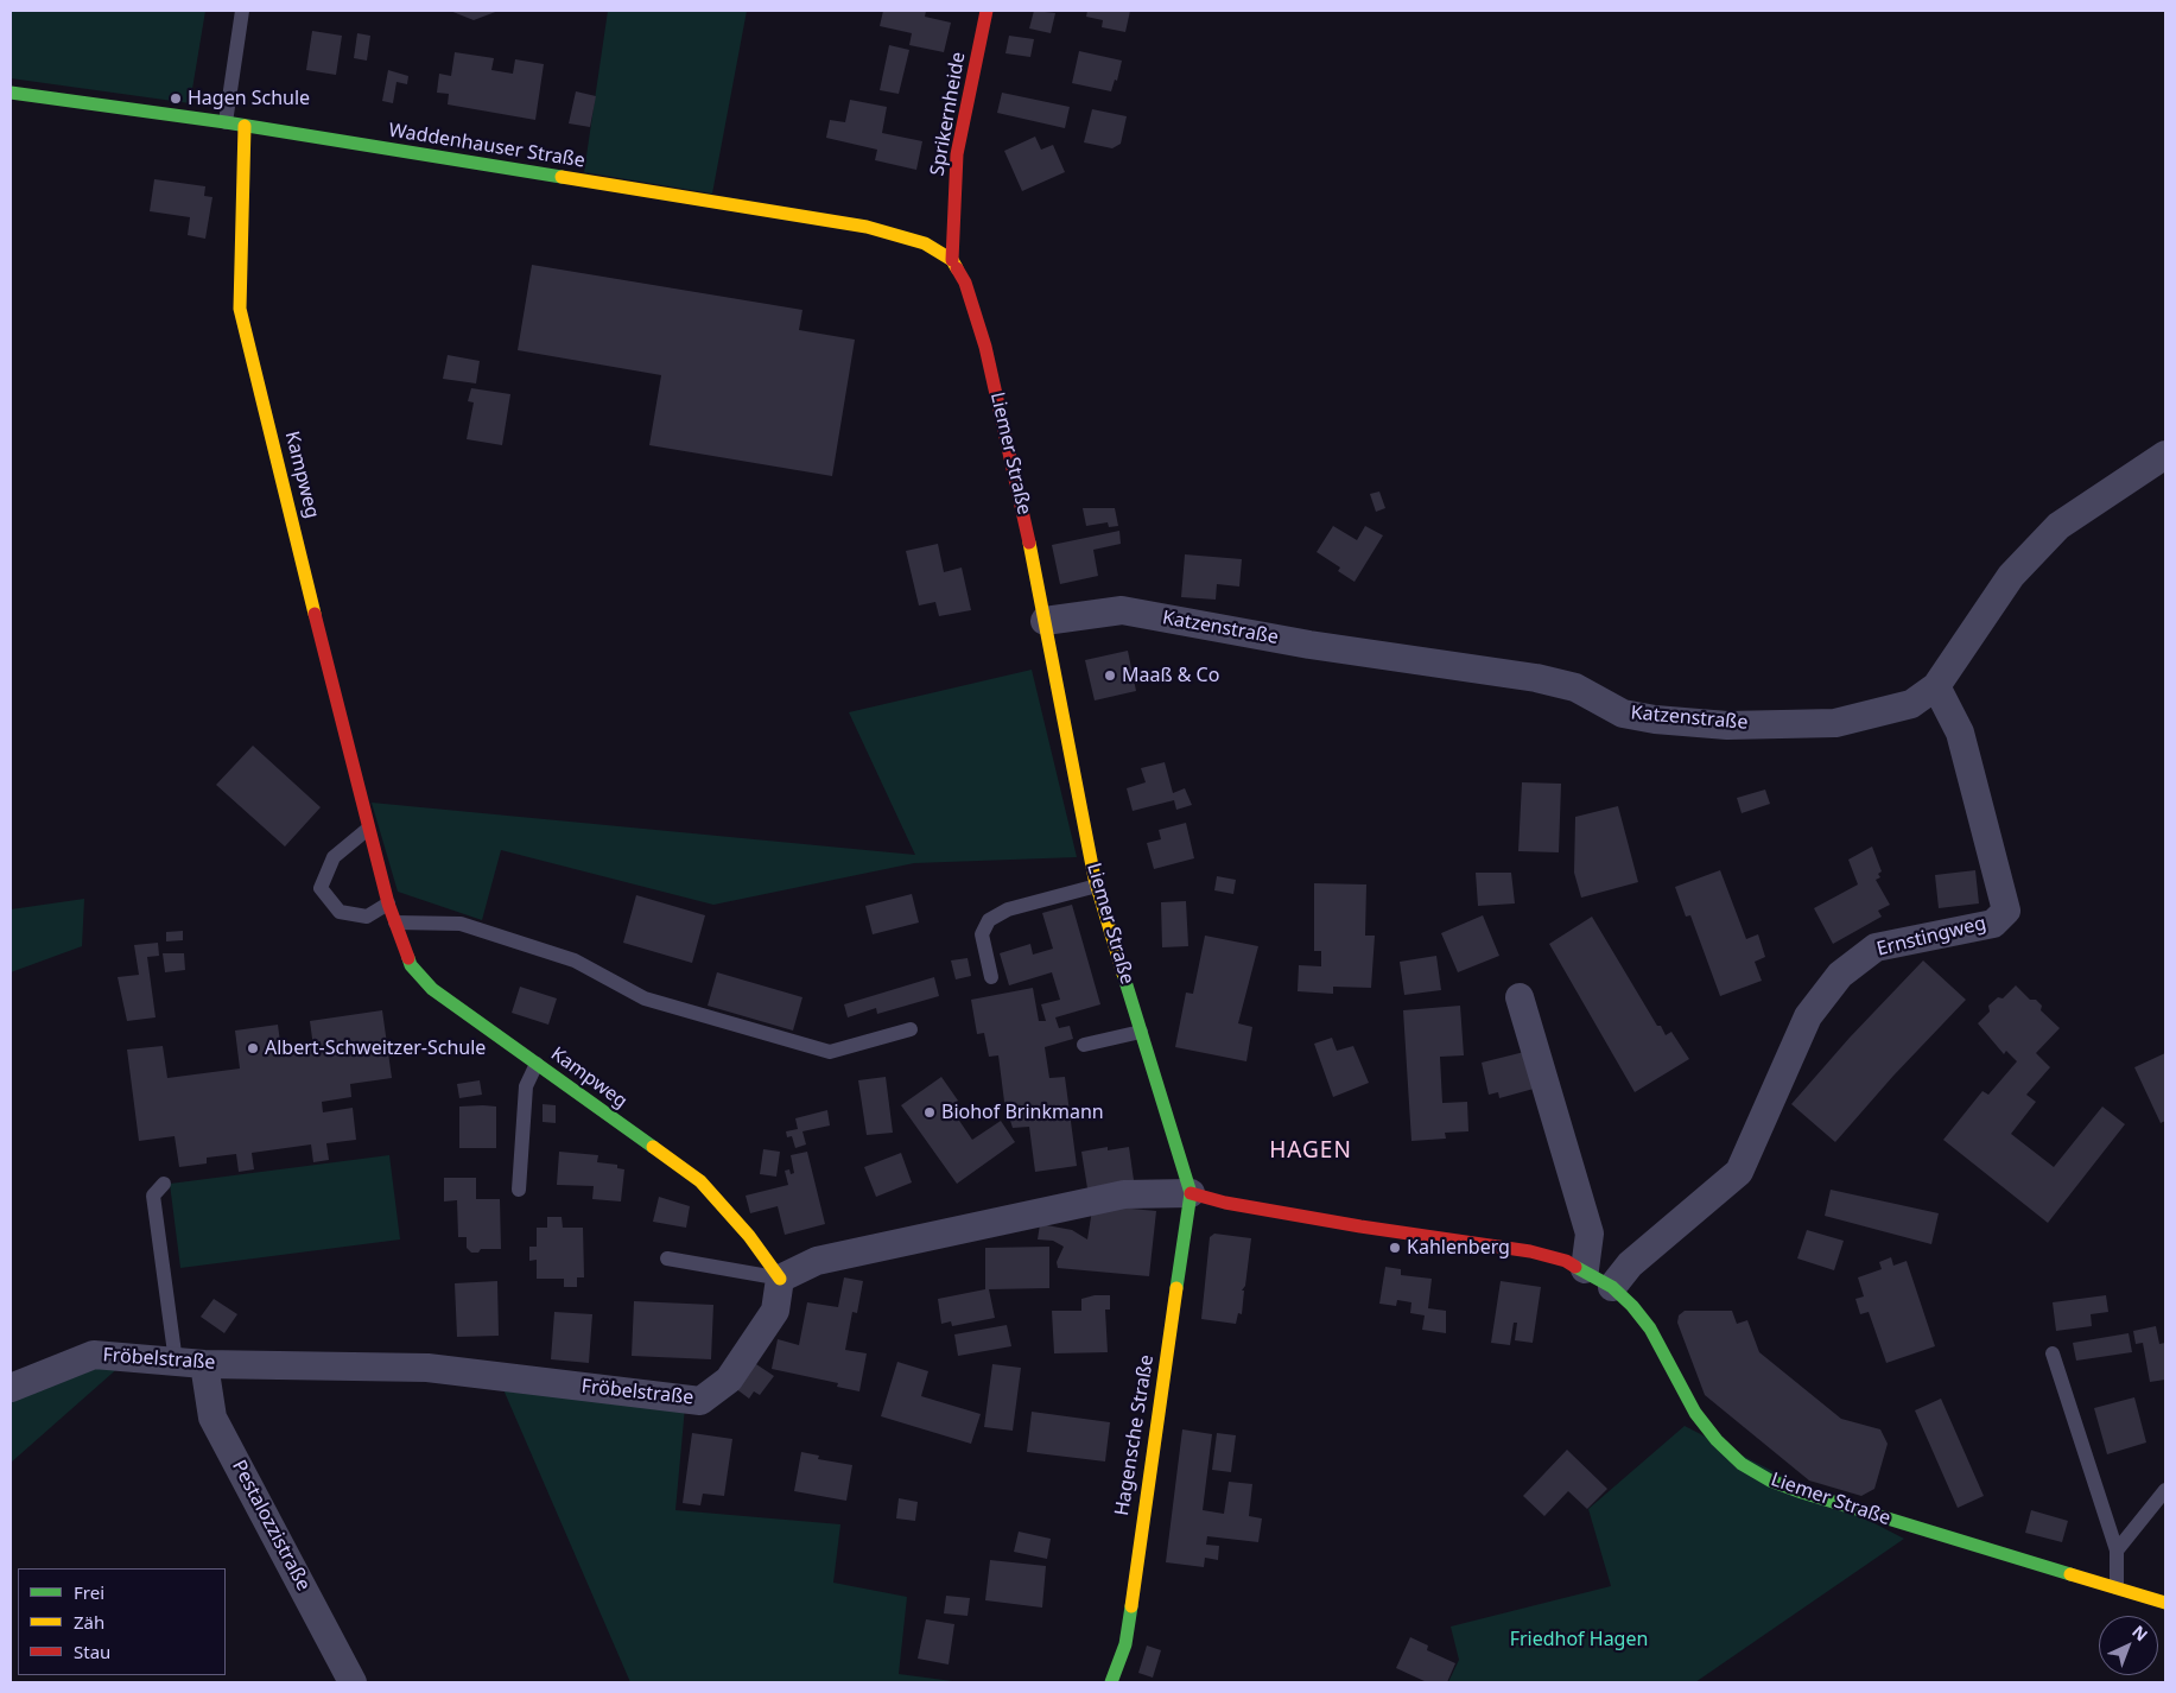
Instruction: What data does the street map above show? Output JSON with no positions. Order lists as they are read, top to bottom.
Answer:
{
  "streets": {
    "main road": [
      "Sprikernheide",
      "Waddenhauser Straße",
      "Liemer Straße",
      "Kampweg",
      "Hagensche Straße"
    ],
    "street": [
      "Katzenstraße",
      "Ernstingweg",
      "Fröbelstraße",
      "Pestalozzistraße"
    ]
  },
  "crossings": [
    ["Sprikernheide", "Waddenhauser Straße"],
    ["Sprikernheide", "Liemer Straße"],
    ["Waddenhauser Straße", "Liemer Straße"],
    ["Waddenhauser Straße", "Kampweg"],
    ["Liemer Straße", "Katzenstraße"],
    ["Liemer Straße", "Ernstingweg"],
    ["Liemer Straße", "Hagensche Straße"],
    ["Kampweg", "Fröbelstraße"],
    ["Katzenstraße", "Ernstingweg"],
    ["Fröbelstraße", "Pestalozzistraße"]
  ],
  "districts": ["HAGEN"],
  "parks": ["Friedhof Hagen"],
  "places": [
    "Hagen Schule",
    "Maaß & Co",
    "Albert-Schweitzer-Schule",
    "Biohof Brinkmann",
    "Kahlenberg"
  ],
  "legend": ["Frei", "Zäh", "Stau"],
  "north": "top right"
}
